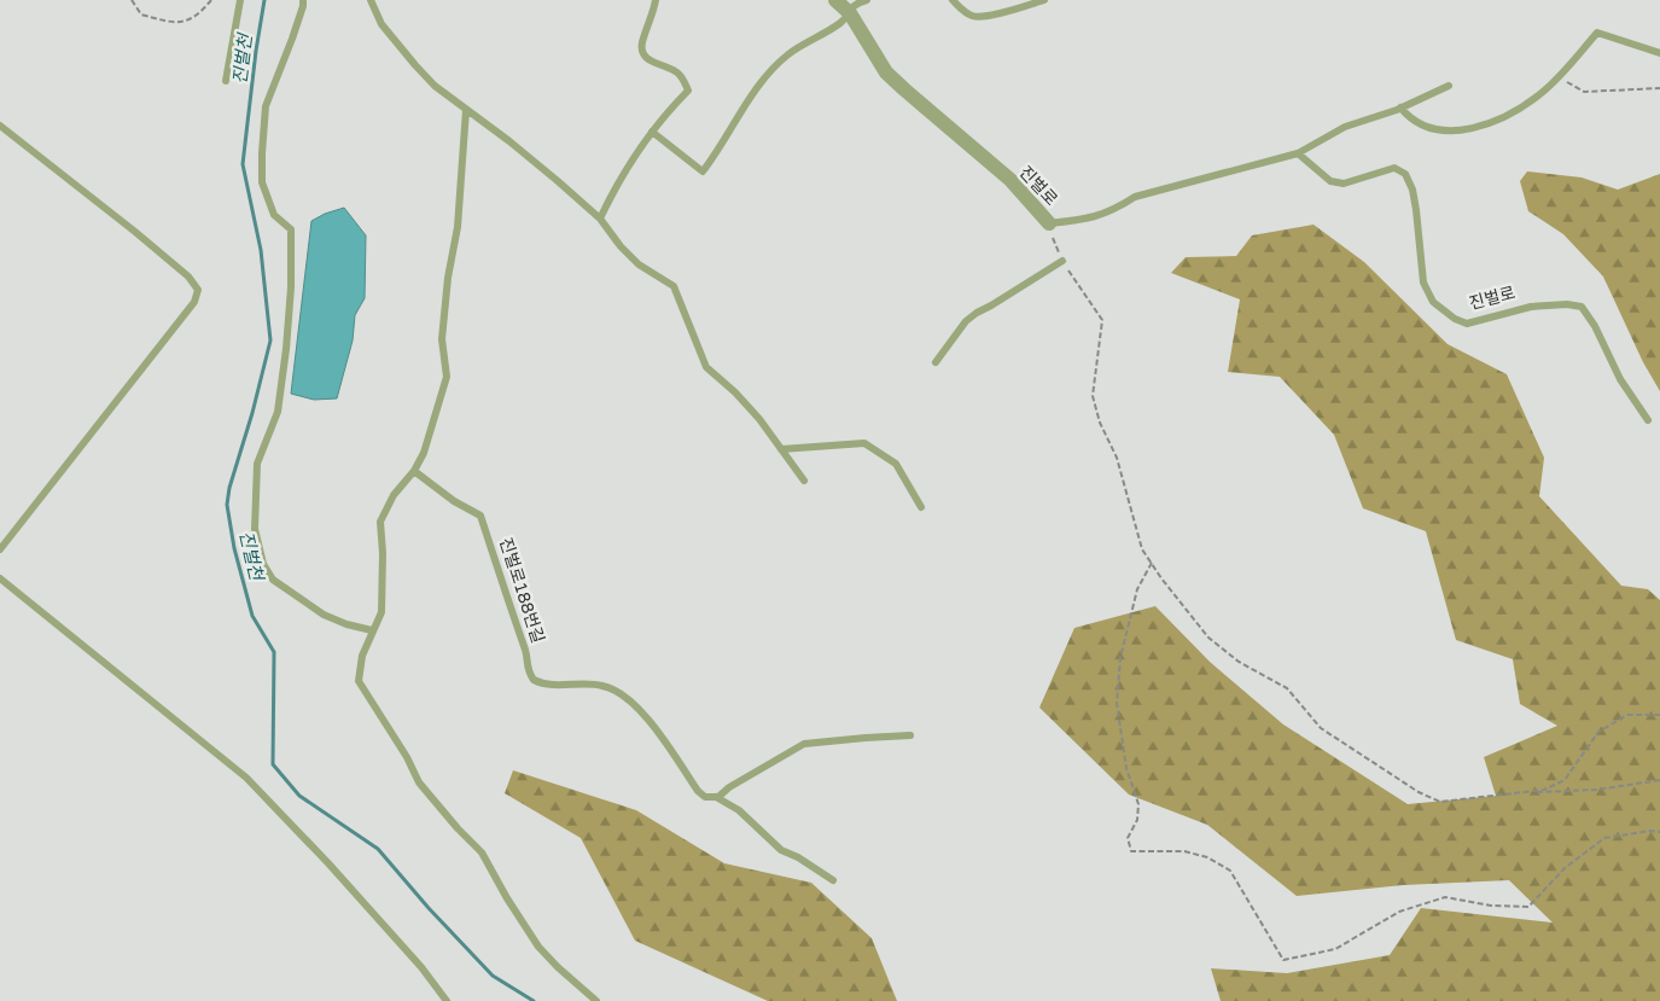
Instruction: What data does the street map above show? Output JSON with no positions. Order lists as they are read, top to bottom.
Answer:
{
  "streets": {
    "street": ["진벌로"],
    "lane": ["진벌로188번길"]
  },
  "water": ["진벌천"]
}
